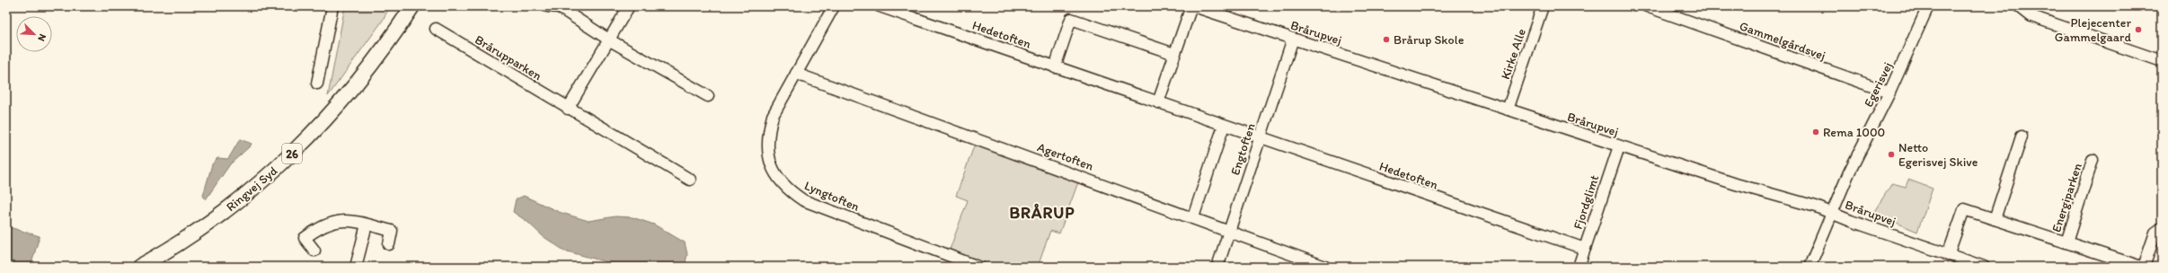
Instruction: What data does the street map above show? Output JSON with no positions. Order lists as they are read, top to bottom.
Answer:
{
  "streets": {
    "main road": ["26", "Ringvej Syd"],
    "street": [
      "Brårupvej",
      "Hedetoften",
      "Gammelgårdsvej",
      "Kirke Alle",
      "Brårupparken",
      "Egerisvej",
      "Engtoften",
      "Agertoften",
      "Lyngtoften",
      "Energiparken",
      "Fjordglimt"
    ]
  },
  "crossings": [
    ["Brårupvej", "Kirke Alle"],
    ["Brårupvej", "Egerisvej"],
    ["Brårupvej", "Engtoften"],
    ["Brårupvej", "Energiparken"],
    ["Brårupvej", "Fjordglimt"],
    ["Hedetoften", "Engtoften"],
    ["Hedetoften", "Fjordglimt"],
    ["Gammelgårdsvej", "Egerisvej"],
    ["Engtoften", "Agertoften"],
    ["Agertoften", "Lyngtoften"]
  ],
  "districts": ["BRÅRUP"],
  "places": [
    "Plejecenter Gammelgaard",
    "Brårup Skole",
    "Rema 1000",
    "Netto Egerisvej Skive"
  ],
  "north": "bottom right"
}
